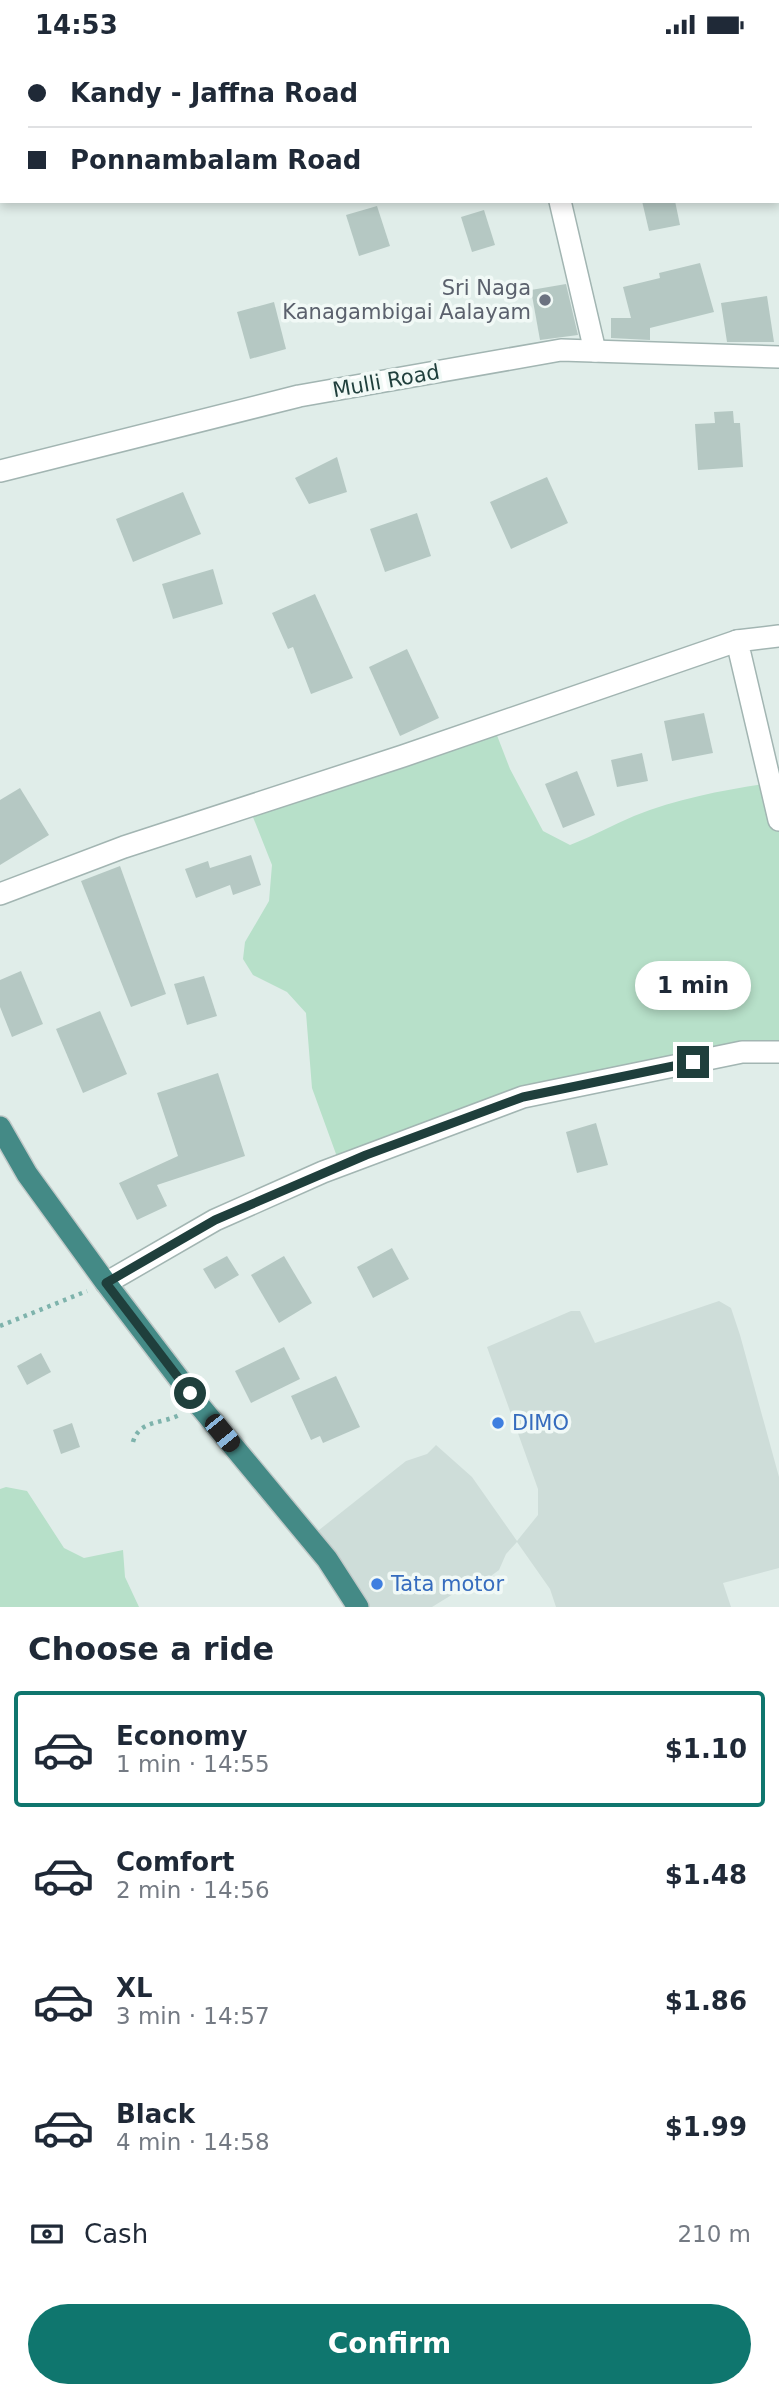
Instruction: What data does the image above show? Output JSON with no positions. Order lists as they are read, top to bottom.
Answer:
{
  "streets": {
    "street": ["Mulli Road"]
  },
  "places": ["Sri Naga Kanagambigai Aalayam", "DIMO", "Tata motor"],
  "page": {
    "status": "14:53",
    "banner": ["Kandy - Jaffna Road", "Ponnambalam Road"],
    "bubble": "1 min",
    "heading": "Choose a ride",
    "list": [
      {
        "name": "Economy",
        "note": "1 min · 14:55",
        "value": "$1.10"
      },
      {
        "name": "Comfort",
        "note": "2 min · 14:56",
        "value": "$1.48"
      },
      {
        "name": "XL",
        "note": "3 min · 14:57",
        "value": "$1.86"
      },
      {
        "name": "Black",
        "note": "4 min · 14:58",
        "value": "$1.99"
      }
    ],
    "pay": ["Cash", "210 m"],
    "buttons": "Confirm"
  }
}
